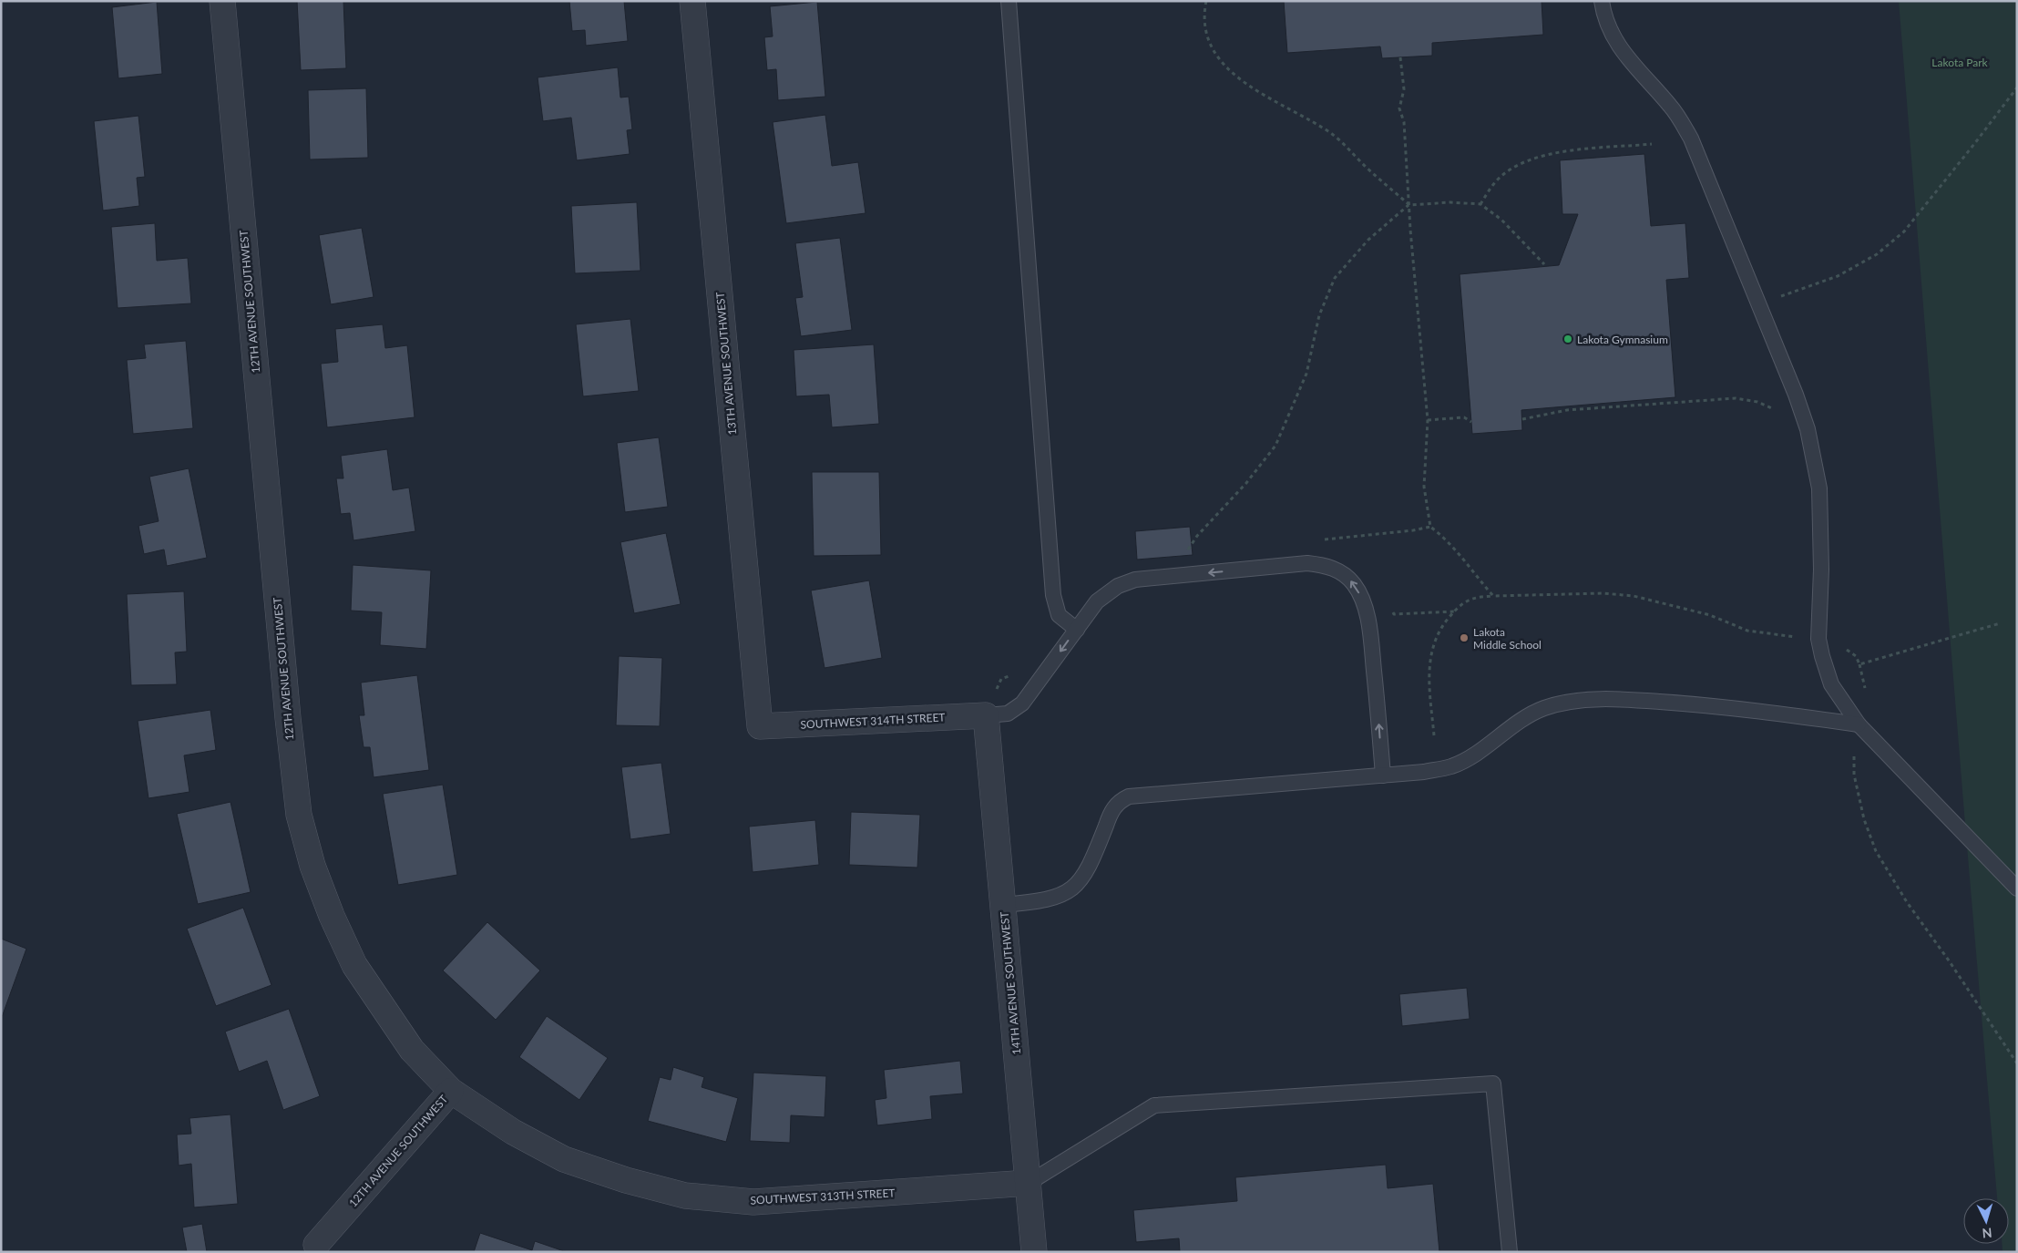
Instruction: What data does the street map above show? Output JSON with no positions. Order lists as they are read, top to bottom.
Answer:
{
  "streets": {
    "street": [
      "12TH AVENUE SOUTHWEST",
      "13TH AVENUE SOUTHWEST",
      "SOUTHWEST 314TH STREET",
      "14TH AVENUE SOUTHWEST",
      "SOUTHWEST 313TH STREET"
    ]
  },
  "crossings": [
    ["12TH AVENUE SOUTHWEST", "SOUTHWEST 313TH STREET"],
    ["13TH AVENUE SOUTHWEST", "SOUTHWEST 314TH STREET"],
    ["SOUTHWEST 314TH STREET", "14TH AVENUE SOUTHWEST"],
    ["14TH AVENUE SOUTHWEST", "SOUTHWEST 313TH STREET"]
  ],
  "parks": ["Lakota Park"],
  "places": ["Lakota Gymnasium", "Lakota Middle School"],
  "north": "bottom"
}
